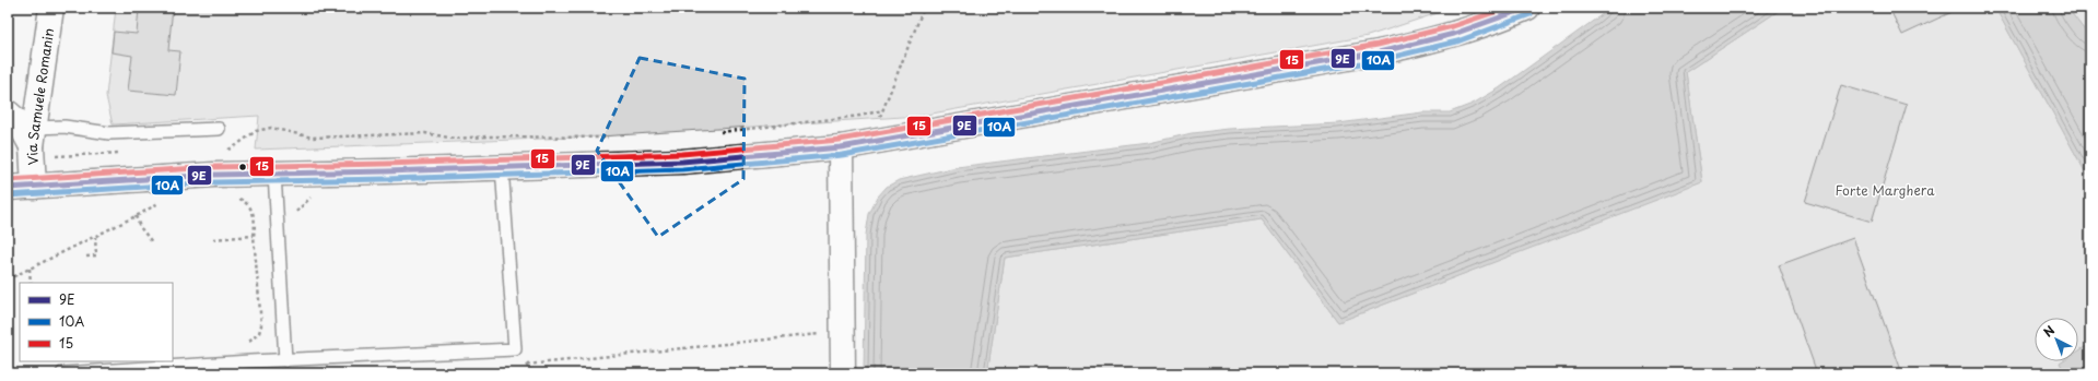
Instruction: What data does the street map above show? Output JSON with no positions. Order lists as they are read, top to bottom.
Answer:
{
  "streets": {
    "street": ["Via Samuele Romanin"]
  },
  "parks": ["Forte Marghera"],
  "lines": ["transit line 9E", "transit line 15", "transit line 10A"],
  "legend": ["9E", "10A", "15"],
  "north": "top left"
}
